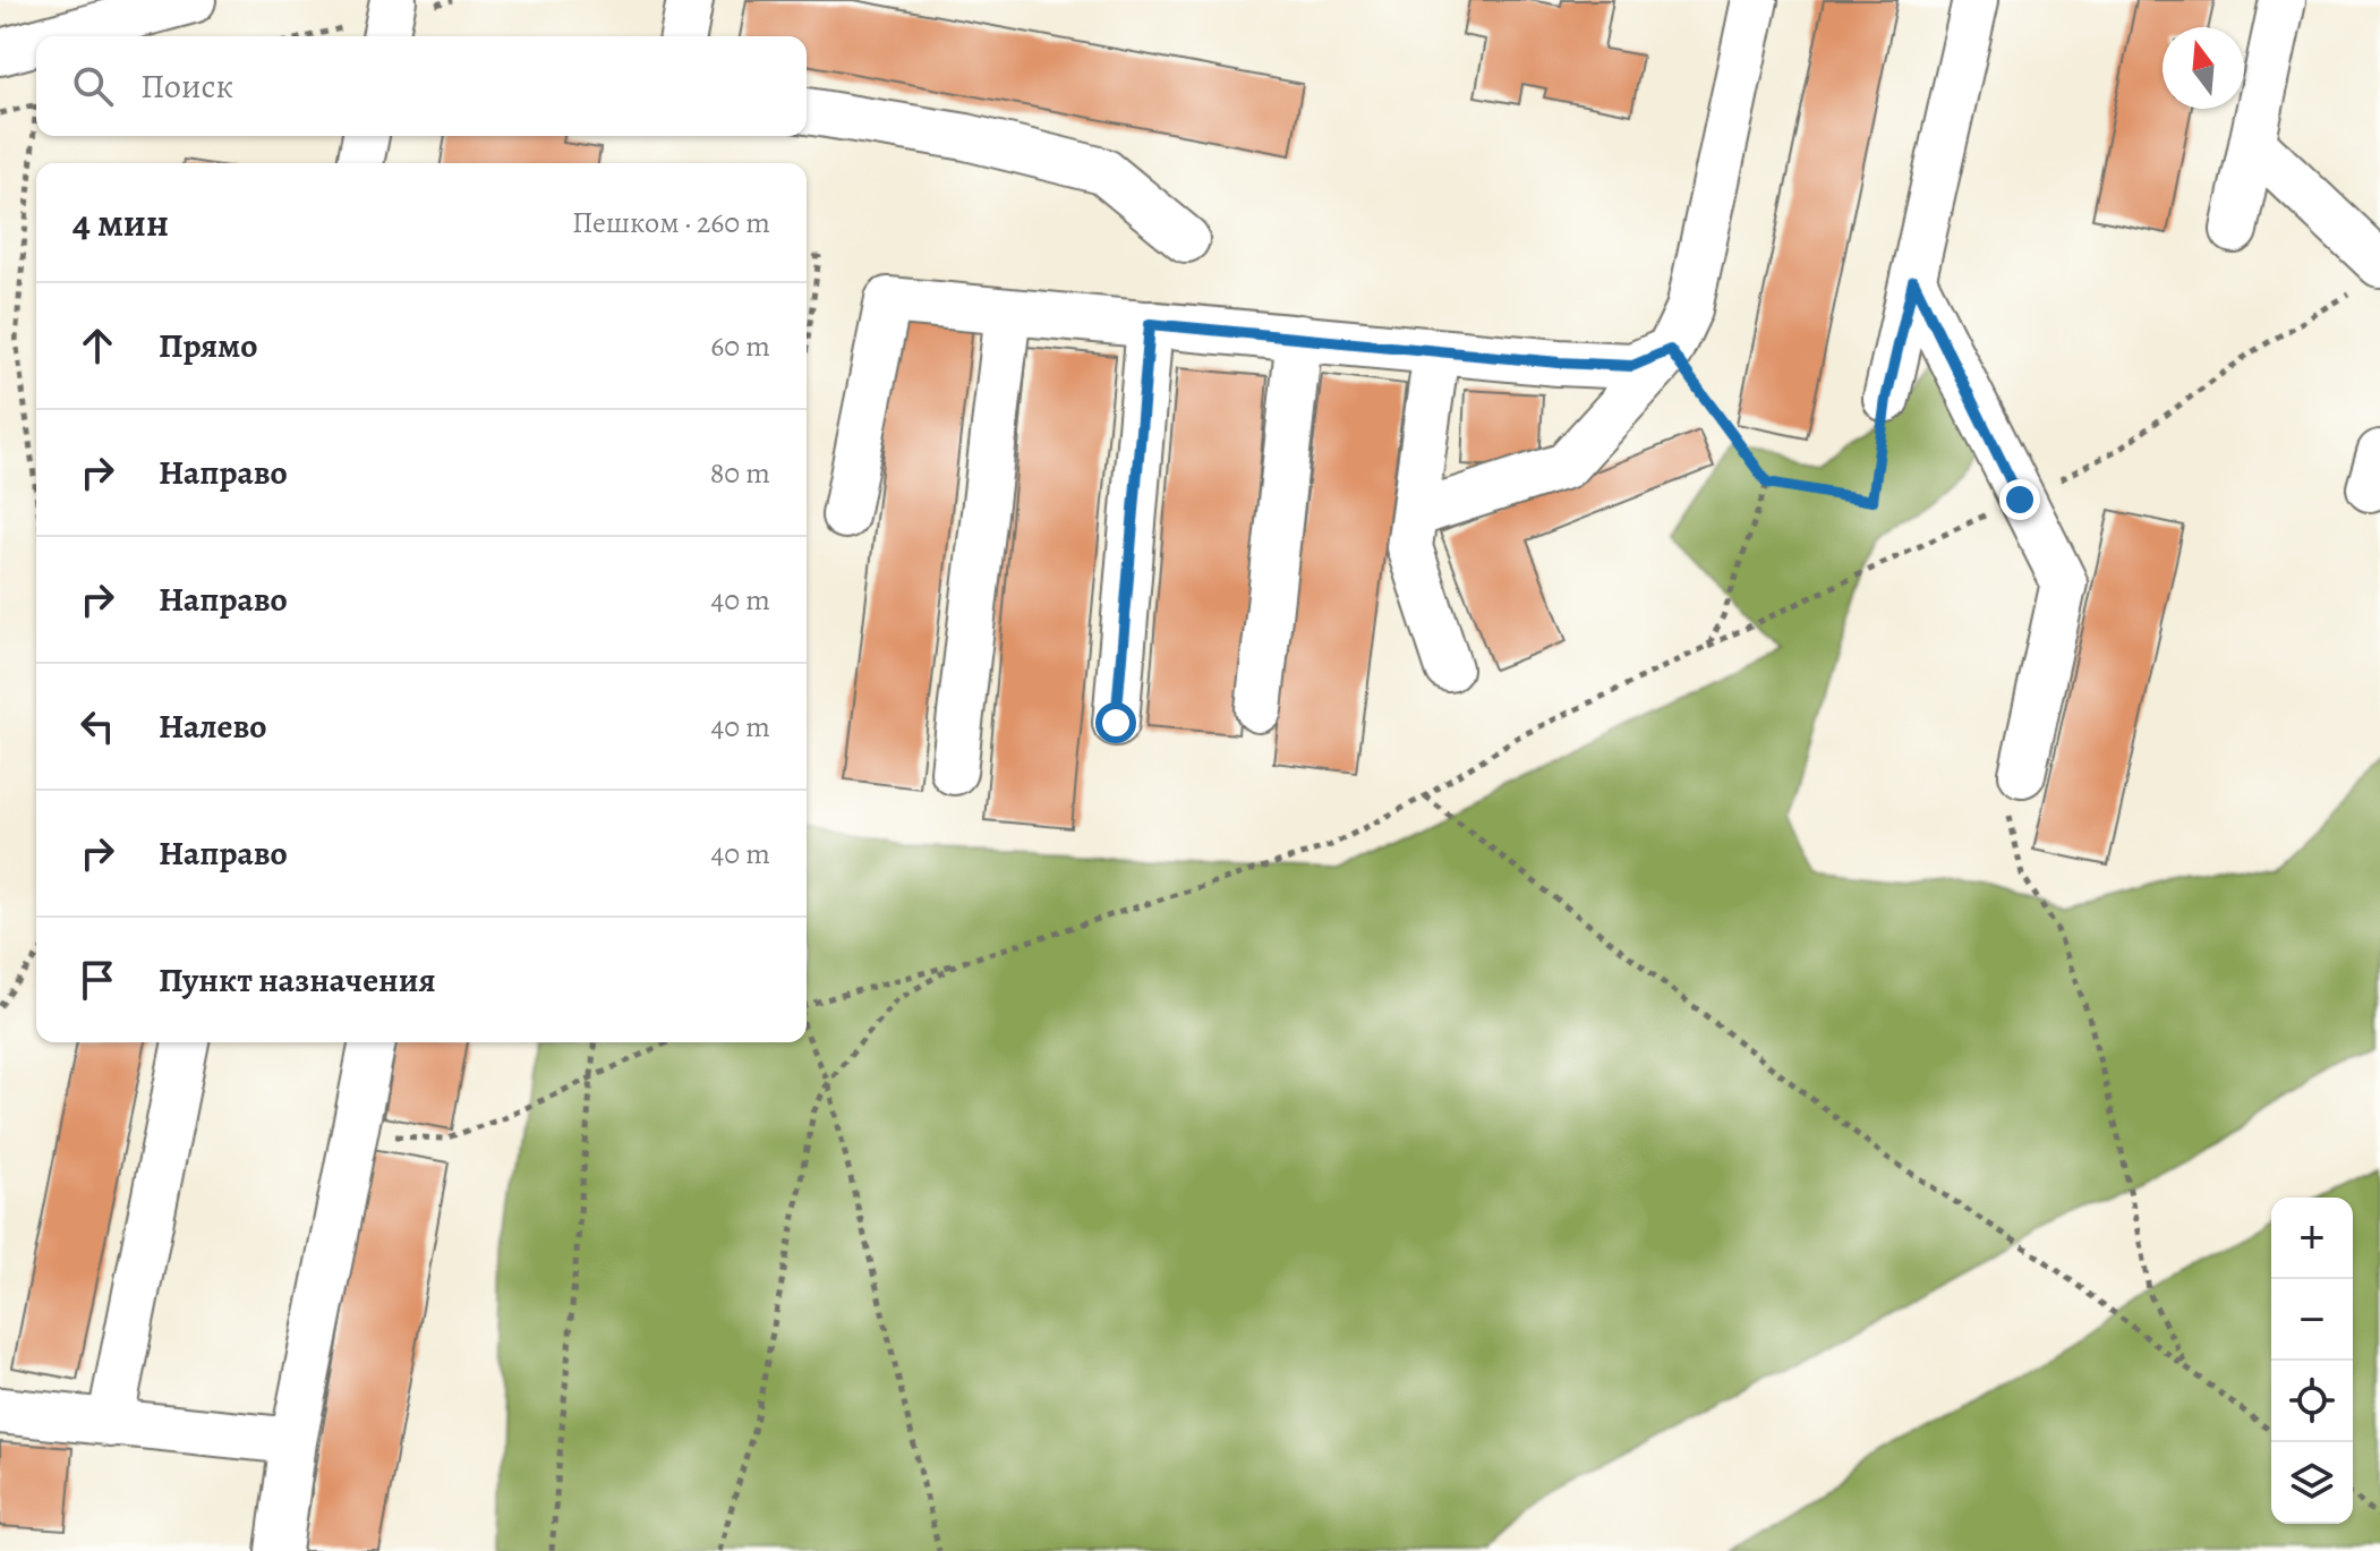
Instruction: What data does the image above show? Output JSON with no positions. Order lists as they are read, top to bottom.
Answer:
{
  "north": "top",
  "page": {
    "search": "Поиск",
    "heading": ["4 мин", "Пешком · 260 m"],
    "list": [
      ["Прямо", "60 m"],
      ["Направо", "80 m"],
      ["Направо", "40 m"],
      ["Налево", "40 m"],
      ["Направо", "40 m"],
      "Пункт назначения"
    ],
    "map_buttons": ["+", "−"]
  }
}
